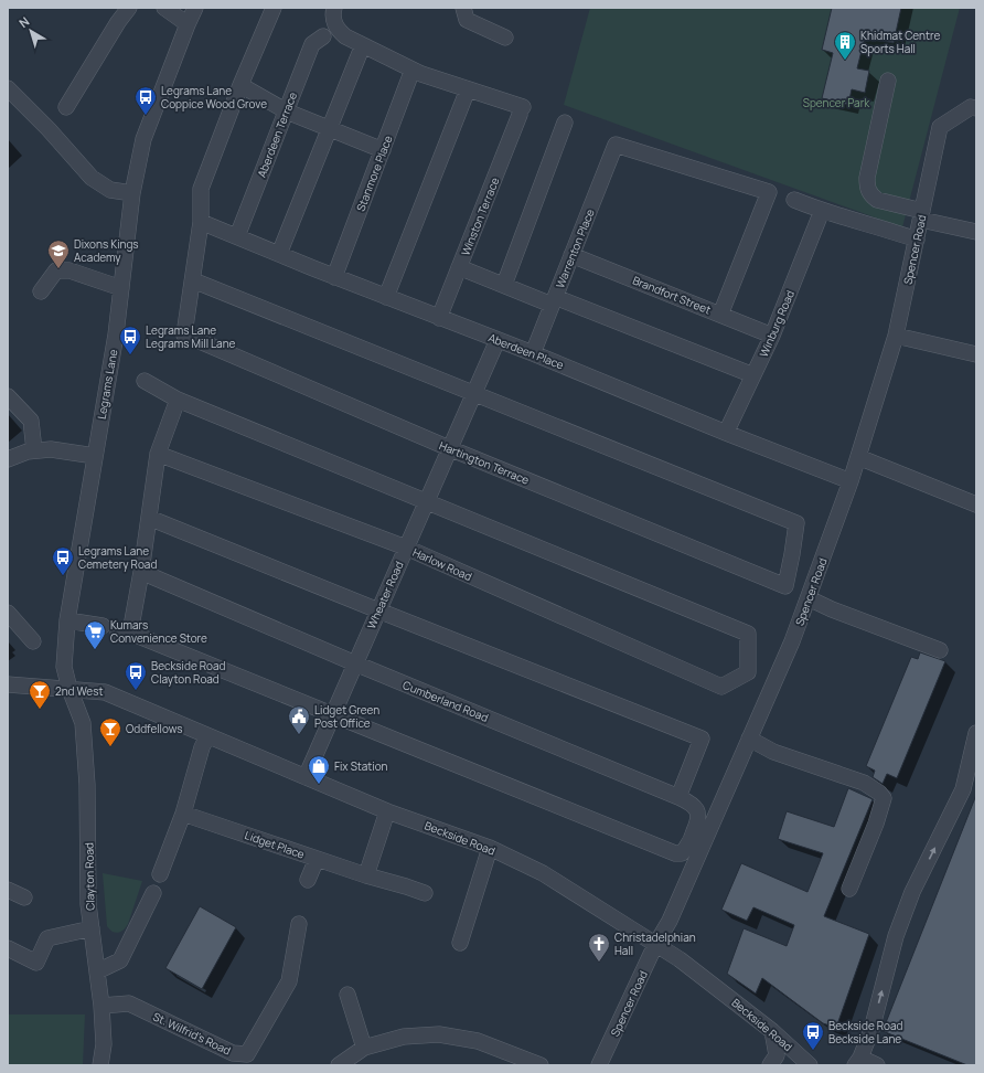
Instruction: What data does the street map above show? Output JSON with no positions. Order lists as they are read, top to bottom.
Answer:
{
  "streets": {
    "street": [
      "Aberdeen Terrace",
      "Stanmore Place",
      "Winston Terrace",
      "Warrenton Place",
      "Spencer Road",
      "Brandfort Street",
      "Winburg Road",
      "Aberdeen Place",
      "Legrams Lane",
      "Hartington Terrace",
      "Harlow Road",
      "Wheater Road",
      "Cumberland Road",
      "Beckside Road",
      "Lidget Place",
      "Clayton Road",
      "St. Wilfrid's Road"
    ]
  },
  "crossings": [
    ["Aberdeen Terrace", "Aberdeen Place"],
    ["Stanmore Place", "Aberdeen Place"],
    ["Winston Terrace", "Aberdeen Place"],
    ["Warrenton Place", "Brandfort Street"],
    ["Warrenton Place", "Aberdeen Place"],
    ["Spencer Road", "Aberdeen Place"],
    ["Spencer Road", "Beckside Road"],
    ["Brandfort Street", "Winburg Road"],
    ["Winburg Road", "Aberdeen Place"],
    ["Aberdeen Place", "Wheater Road"],
    ["Legrams Lane", "Beckside Road"],
    ["Legrams Lane", "Clayton Road"],
    ["Hartington Terrace", "Wheater Road"],
    ["Harlow Road", "Wheater Road"],
    ["Wheater Road", "Cumberland Road"],
    ["Wheater Road", "Beckside Road"],
    ["Beckside Road", "Clayton Road"],
    ["Clayton Road", "St. Wilfrid's Road"]
  ],
  "parks": ["Spencer Park"],
  "places": {
    "building": ["Khidmat Centre Sports Hall"],
    "bus stop": [
      "Legrams Lane Coppice Wood Grove",
      "Legrams Lane Legrams Mill Lane",
      "Legrams Lane Cemetery Road",
      "Beckside Road Clayton Road",
      "Beckside Road Beckside Lane"
    ],
    "school or university": ["Dixons Kings Academy"],
    "supermarket": ["Kumars Convenience Store"],
    "bar": ["2nd West", "Oddfellows"],
    "public building": ["Lidget Green Post Office"],
    "shop": ["Fix Station"],
    "church": ["Christadelphian Hall"]
  },
  "north": "top left"
}
